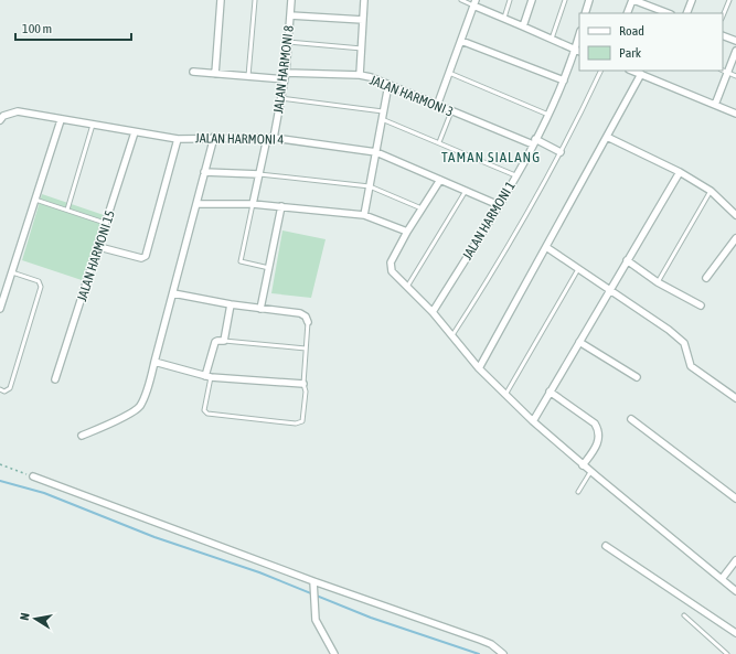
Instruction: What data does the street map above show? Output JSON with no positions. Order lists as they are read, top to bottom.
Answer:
{
  "streets": {
    "street": [
      "JALAN HARMONI 8",
      "JALAN HARMONI 3",
      "JALAN HARMONI 4",
      "JALAN HARMONI 1",
      "JALAN HARMONI 15"
    ]
  },
  "crossings": [
    ["JALAN HARMONI 8", "JALAN HARMONI 3"],
    ["JALAN HARMONI 8", "JALAN HARMONI 4"],
    ["JALAN HARMONI 3", "JALAN HARMONI 1"],
    ["JALAN HARMONI 4", "JALAN HARMONI 1"],
    ["JALAN HARMONI 4", "JALAN HARMONI 15"]
  ],
  "districts": ["TAMAN SIALANG"],
  "legend": ["Road", "Park"],
  "scale_bar": "100 m",
  "north": "left"
}
